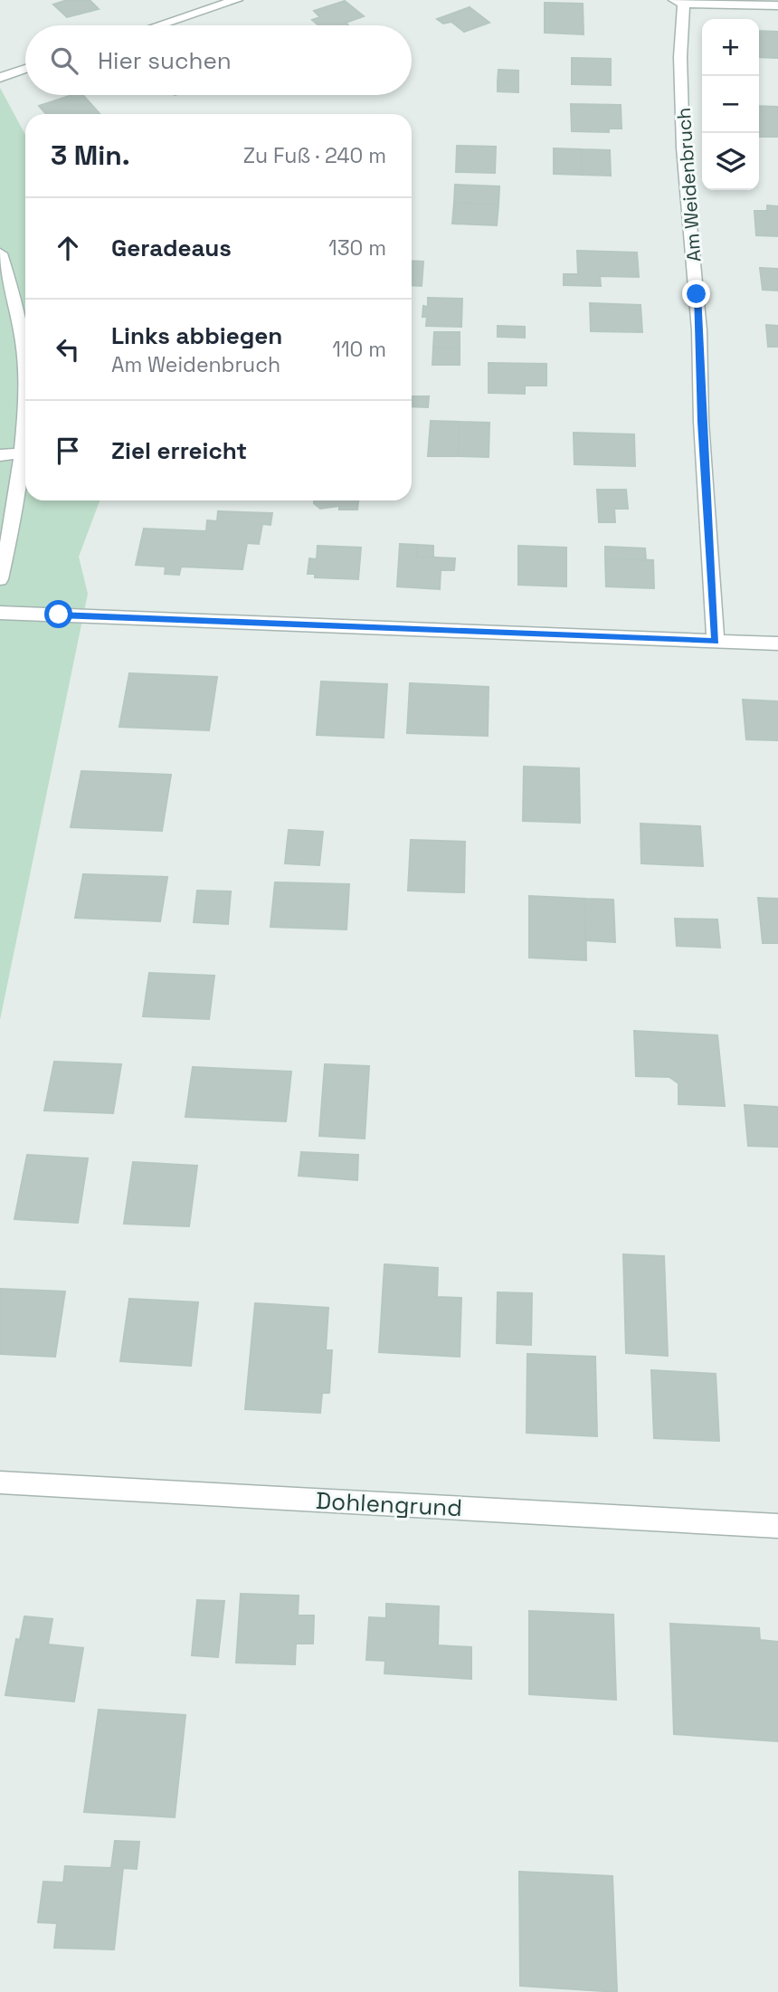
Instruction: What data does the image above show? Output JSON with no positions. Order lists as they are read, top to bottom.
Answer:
{
  "streets": {
    "street": ["Am Weidenbruch", "Dohlengrund"]
  },
  "page": {
    "map_buttons": ["+", "−"],
    "search": "Hier suchen",
    "heading": ["3 Min.", "Zu Fuß · 240 m"],
    "list": [
      ["Geradeaus", "130 m"],
      ["Links abbiegen", "Am Weidenbruch", "110 m"],
      "Ziel erreicht"
    ]
  }
}
